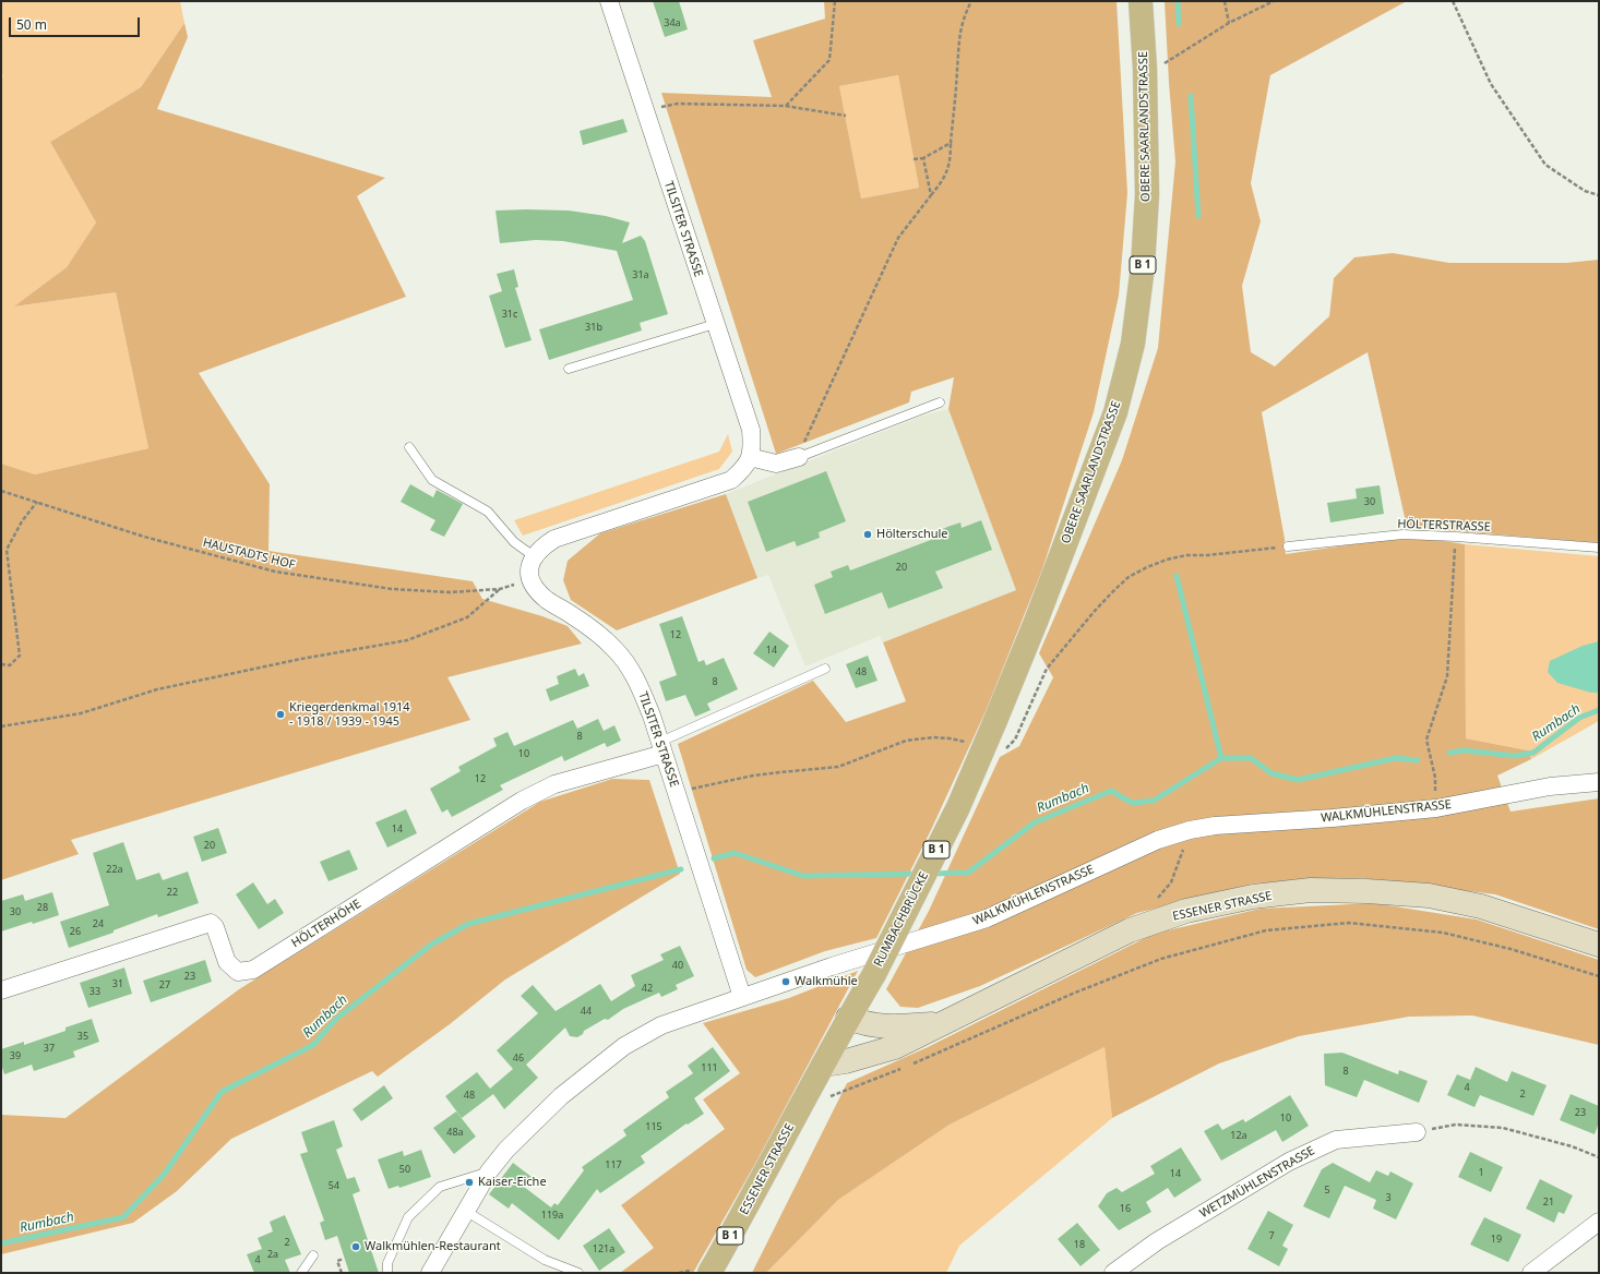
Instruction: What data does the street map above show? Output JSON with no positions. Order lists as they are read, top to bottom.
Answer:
{
  "streets": {
    "main road": [
      "OBERE SAARLANDSTRASSE",
      "B 1",
      "ESSENER STRASSE",
      "RUMBACHBRÜCKE"
    ],
    "street": [
      "TILSITER STRASSE",
      "WALKMÜHLENSTRASSE",
      "HÖLTERHÖHE",
      "WETZMÜHLENSTRASSE"
    ],
    "lane": ["HÖLTERSTRASSE"],
    "path": ["HAUSTADTS HOF"]
  },
  "crossings": [
    ["OBERE SAARLANDSTRASSE", "RUMBACHBRÜCKE"],
    ["TILSITER STRASSE", "WALKMÜHLENSTRASSE"],
    ["TILSITER STRASSE", "HÖLTERHÖHE"],
    ["ESSENER STRASSE", "RUMBACHBRÜCKE"]
  ],
  "water": ["Rumbach"],
  "places": [
    "Hölterschule",
    "Kriegerdenkmal 1914 - 1918 / 1939 - 1945",
    "Walkmühle",
    "Kaiser-Eiche",
    "Walkmühlen-Restaurant"
  ],
  "house_numbers": [
    "34a",
    "31a",
    "31c",
    "31b",
    "30",
    "20",
    "12",
    "14",
    "48",
    "8",
    "8",
    "10",
    "12",
    "14",
    "20",
    "22a",
    "22",
    "28",
    "30",
    "24",
    "26",
    "40",
    "23",
    "31",
    "27",
    "42",
    "33",
    "44",
    "35",
    "37",
    "39",
    "46",
    "111",
    "8",
    "4",
    "2",
    "48",
    "23",
    "10",
    "115",
    "48a",
    "12a",
    "117",
    "50",
    "1",
    "14",
    "54",
    "5",
    "3",
    "21",
    "16",
    "119a",
    "7",
    "19",
    "2",
    "18",
    "121a",
    "2a",
    "4"
  ],
  "scale_bar": "50 m"
}
